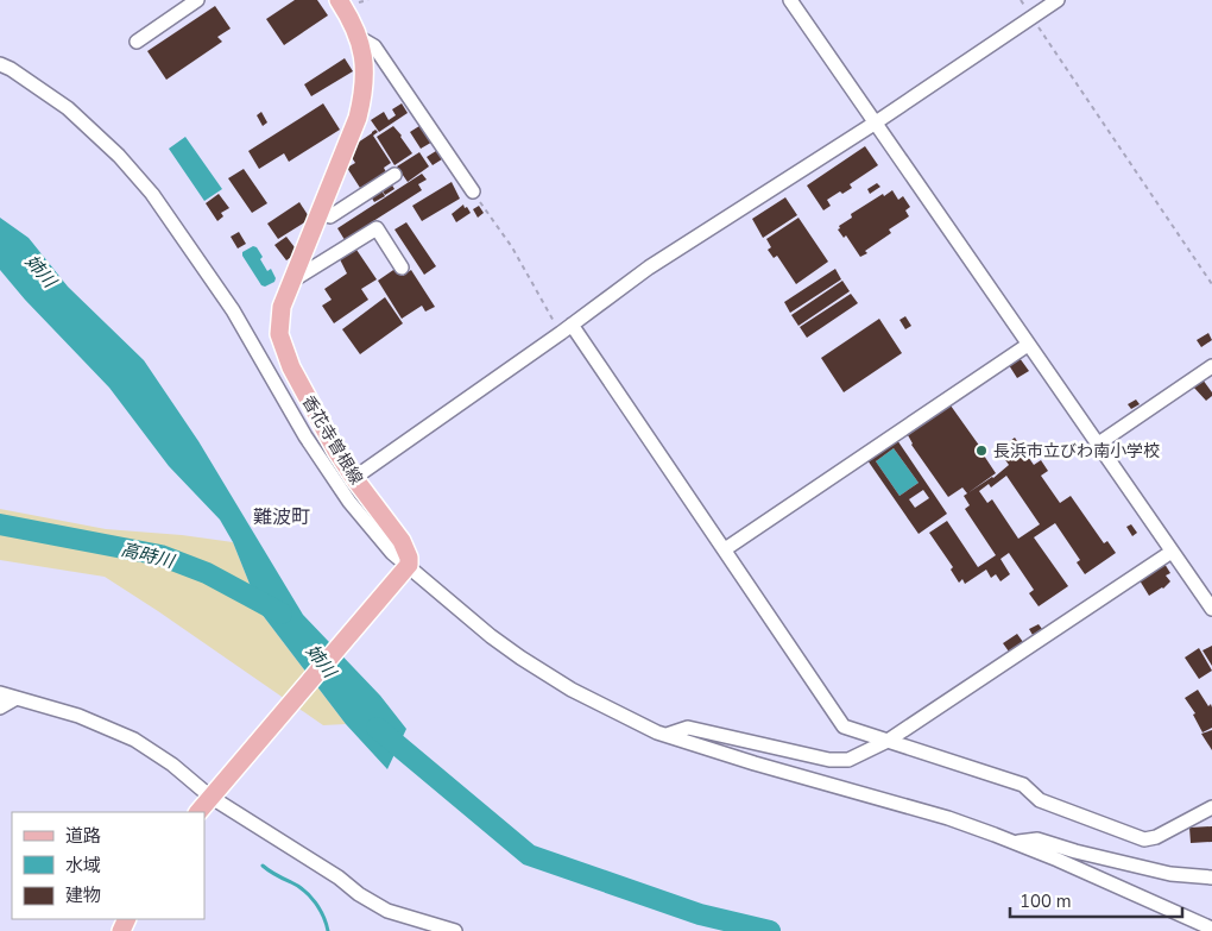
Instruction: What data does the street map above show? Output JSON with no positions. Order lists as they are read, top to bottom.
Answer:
{
  "streets": {
    "main road": ["香花寺曽根線"]
  },
  "districts": ["難波町"],
  "water": ["姉川", "高時川"],
  "places": ["長浜市立びわ南小学校"],
  "legend": ["道路", "水域", "建物"],
  "scale_bar": "100 m"
}
